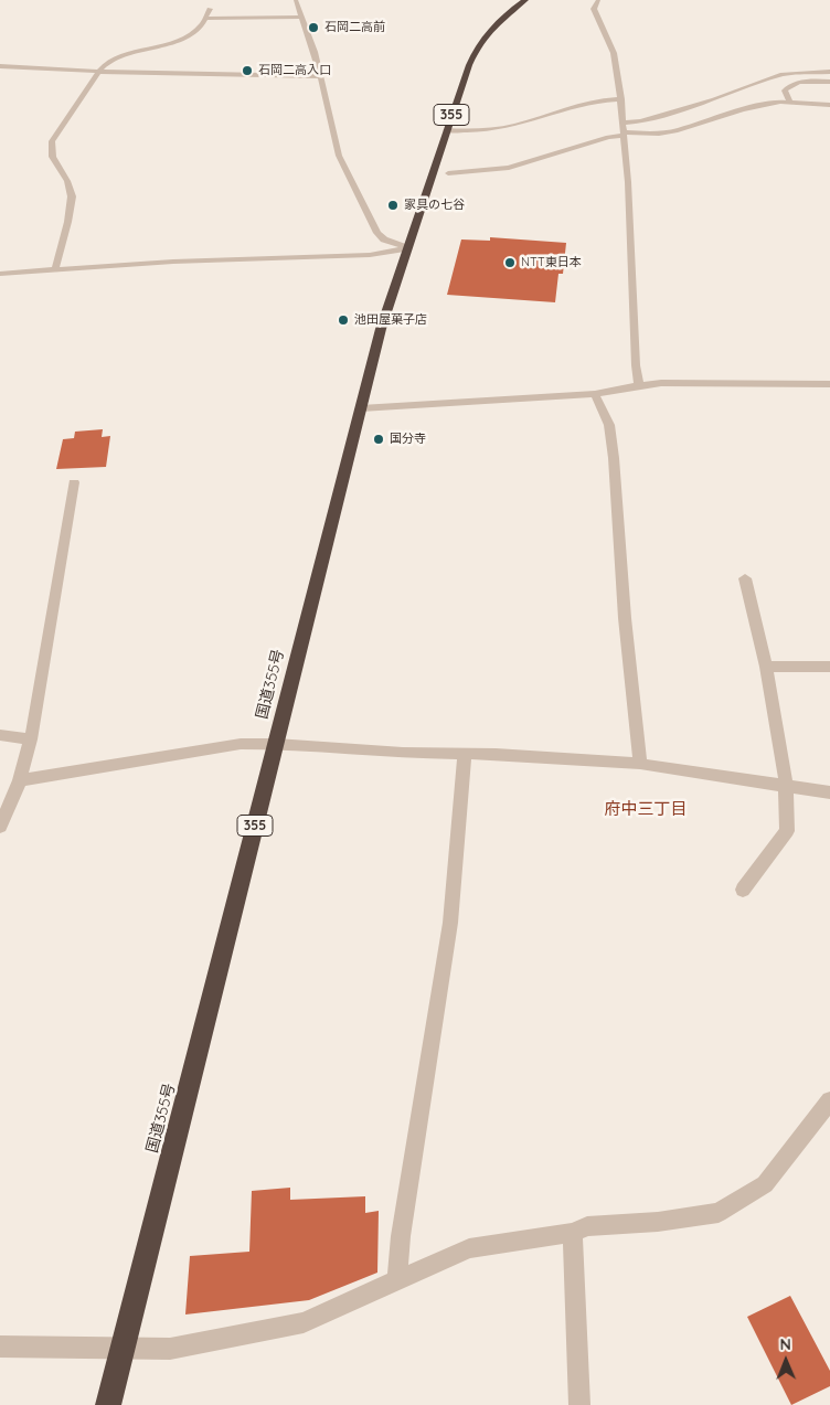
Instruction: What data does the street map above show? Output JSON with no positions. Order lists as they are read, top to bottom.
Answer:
{
  "streets": {
    "highway": ["355", "国道355号"]
  },
  "districts": ["府中三丁目"],
  "places": [
    "石岡二高前",
    "石岡二高入口",
    "家具の七谷",
    "NTT東日本",
    "池田屋菓子店",
    "国分寺"
  ],
  "north": "top"
}
